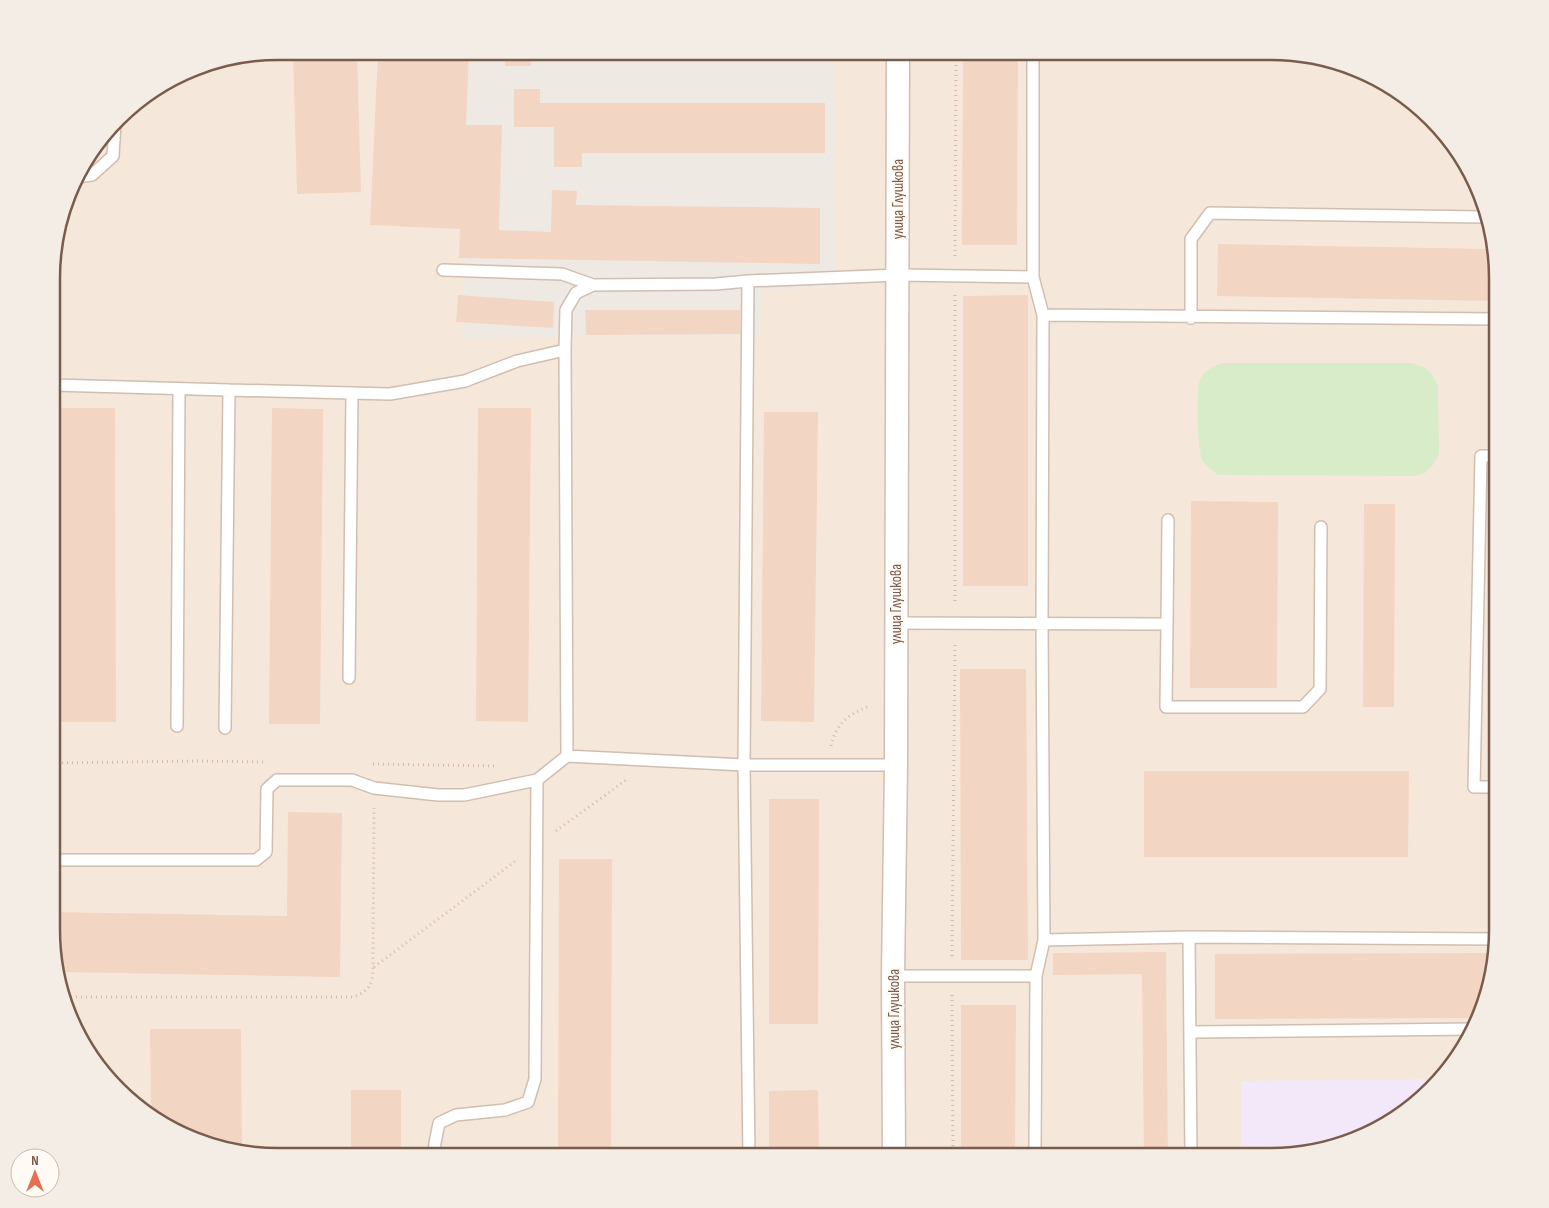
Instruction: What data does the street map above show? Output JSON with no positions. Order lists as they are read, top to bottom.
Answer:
{
  "streets": {
    "street": ["улица Глушкова"]
  },
  "north": "top"
}
